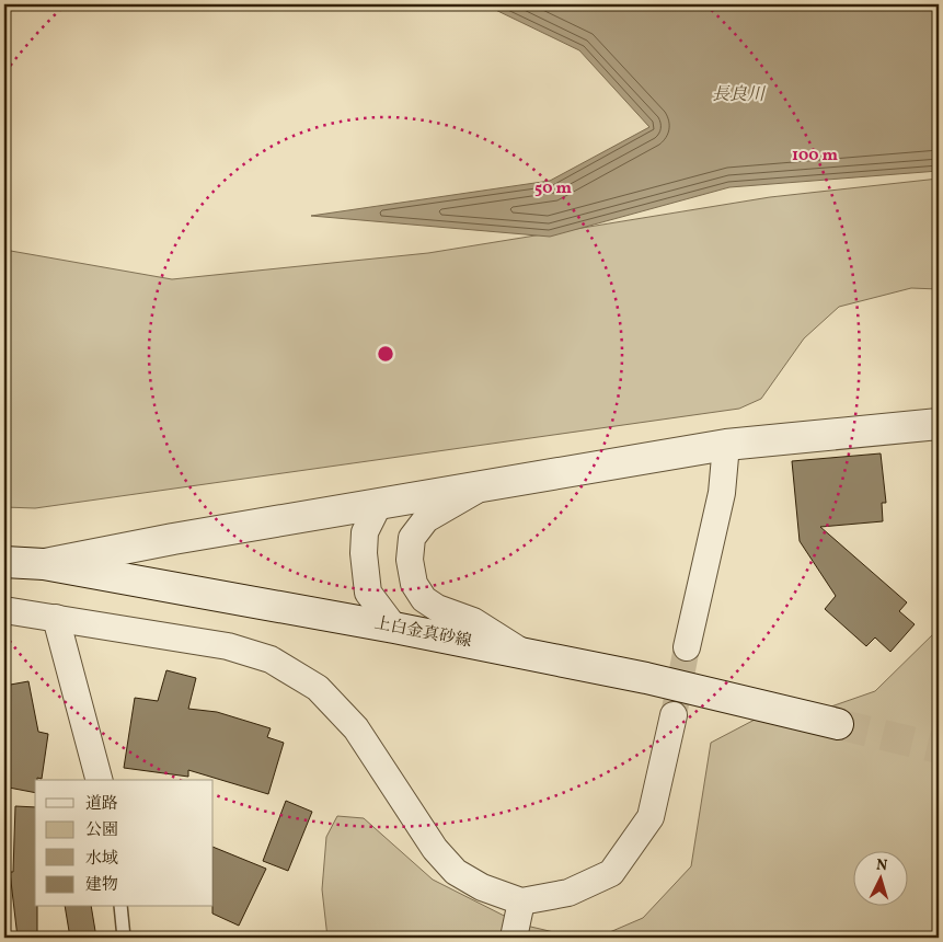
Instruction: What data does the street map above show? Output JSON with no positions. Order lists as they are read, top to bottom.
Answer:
{
  "streets": {
    "street": ["上白金真砂線"]
  },
  "water": ["長良川"],
  "legend": [
    "道路",
    "公園",
    "水域",
    "建物"
  ],
  "north": "top",
  "rings": ["100 m", "50 m"]
}
